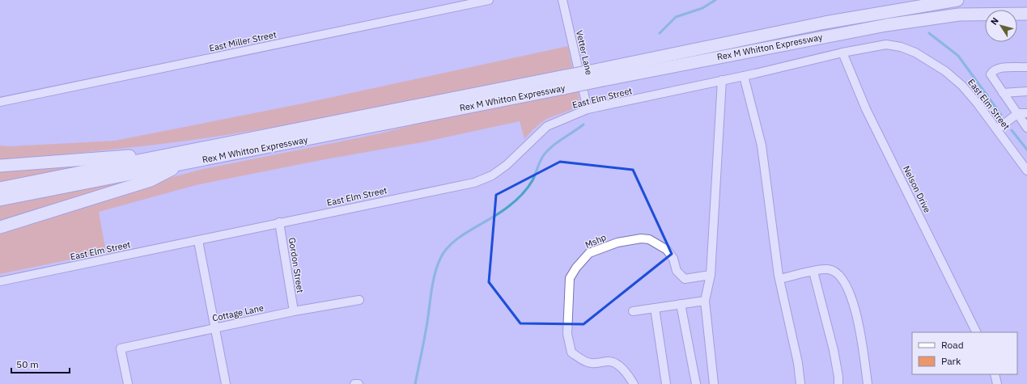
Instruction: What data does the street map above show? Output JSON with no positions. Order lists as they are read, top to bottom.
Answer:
{
  "streets": {
    "highway": ["Rex M Whitton Expressway"],
    "street": [
      "East Miller Street",
      "Vetter Lane",
      "East Elm Street",
      "Nelson Drive",
      "Mshp",
      "Gordon Street",
      "Cottage Lane"
    ]
  },
  "crossings": [
    ["Vetter Lane", "East Elm Street"],
    ["East Elm Street", "Nelson Drive"],
    ["East Elm Street", "Gordon Street"],
    ["Gordon Street", "Cottage Lane"]
  ],
  "legend": ["Road", "Park"],
  "scale_bar": "50 m",
  "north": "top left"
}
